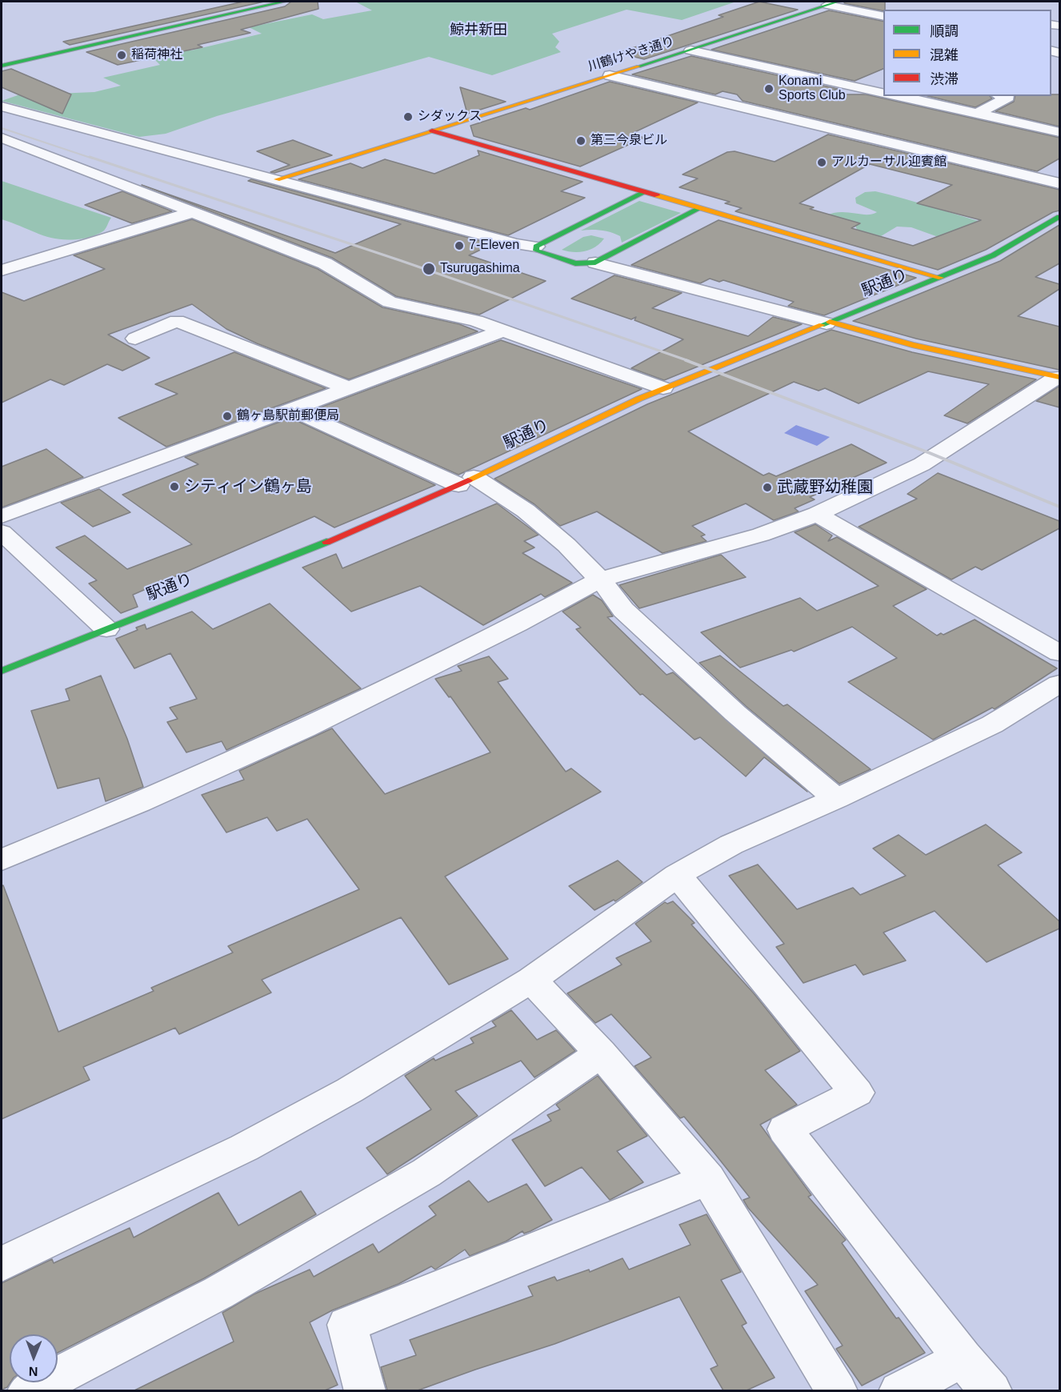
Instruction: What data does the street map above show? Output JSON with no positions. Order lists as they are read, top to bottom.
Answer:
{
  "streets": {
    "street": ["川鶴けやき通り", "駅通り"]
  },
  "districts": ["鯨井新田"],
  "places": [
    "稲荷神社",
    "Konami Sports Club",
    "シダックス",
    "第三今泉ビル",
    "アルカーサル迎賓館",
    "7-Eleven",
    "Tsurugashima",
    "鶴ヶ島駅前郵便局",
    "シティイン鶴ヶ島",
    "武蔵野幼稚園"
  ],
  "legend": ["順調", "混雑", "渋滞"],
  "north": "bottom"
}
